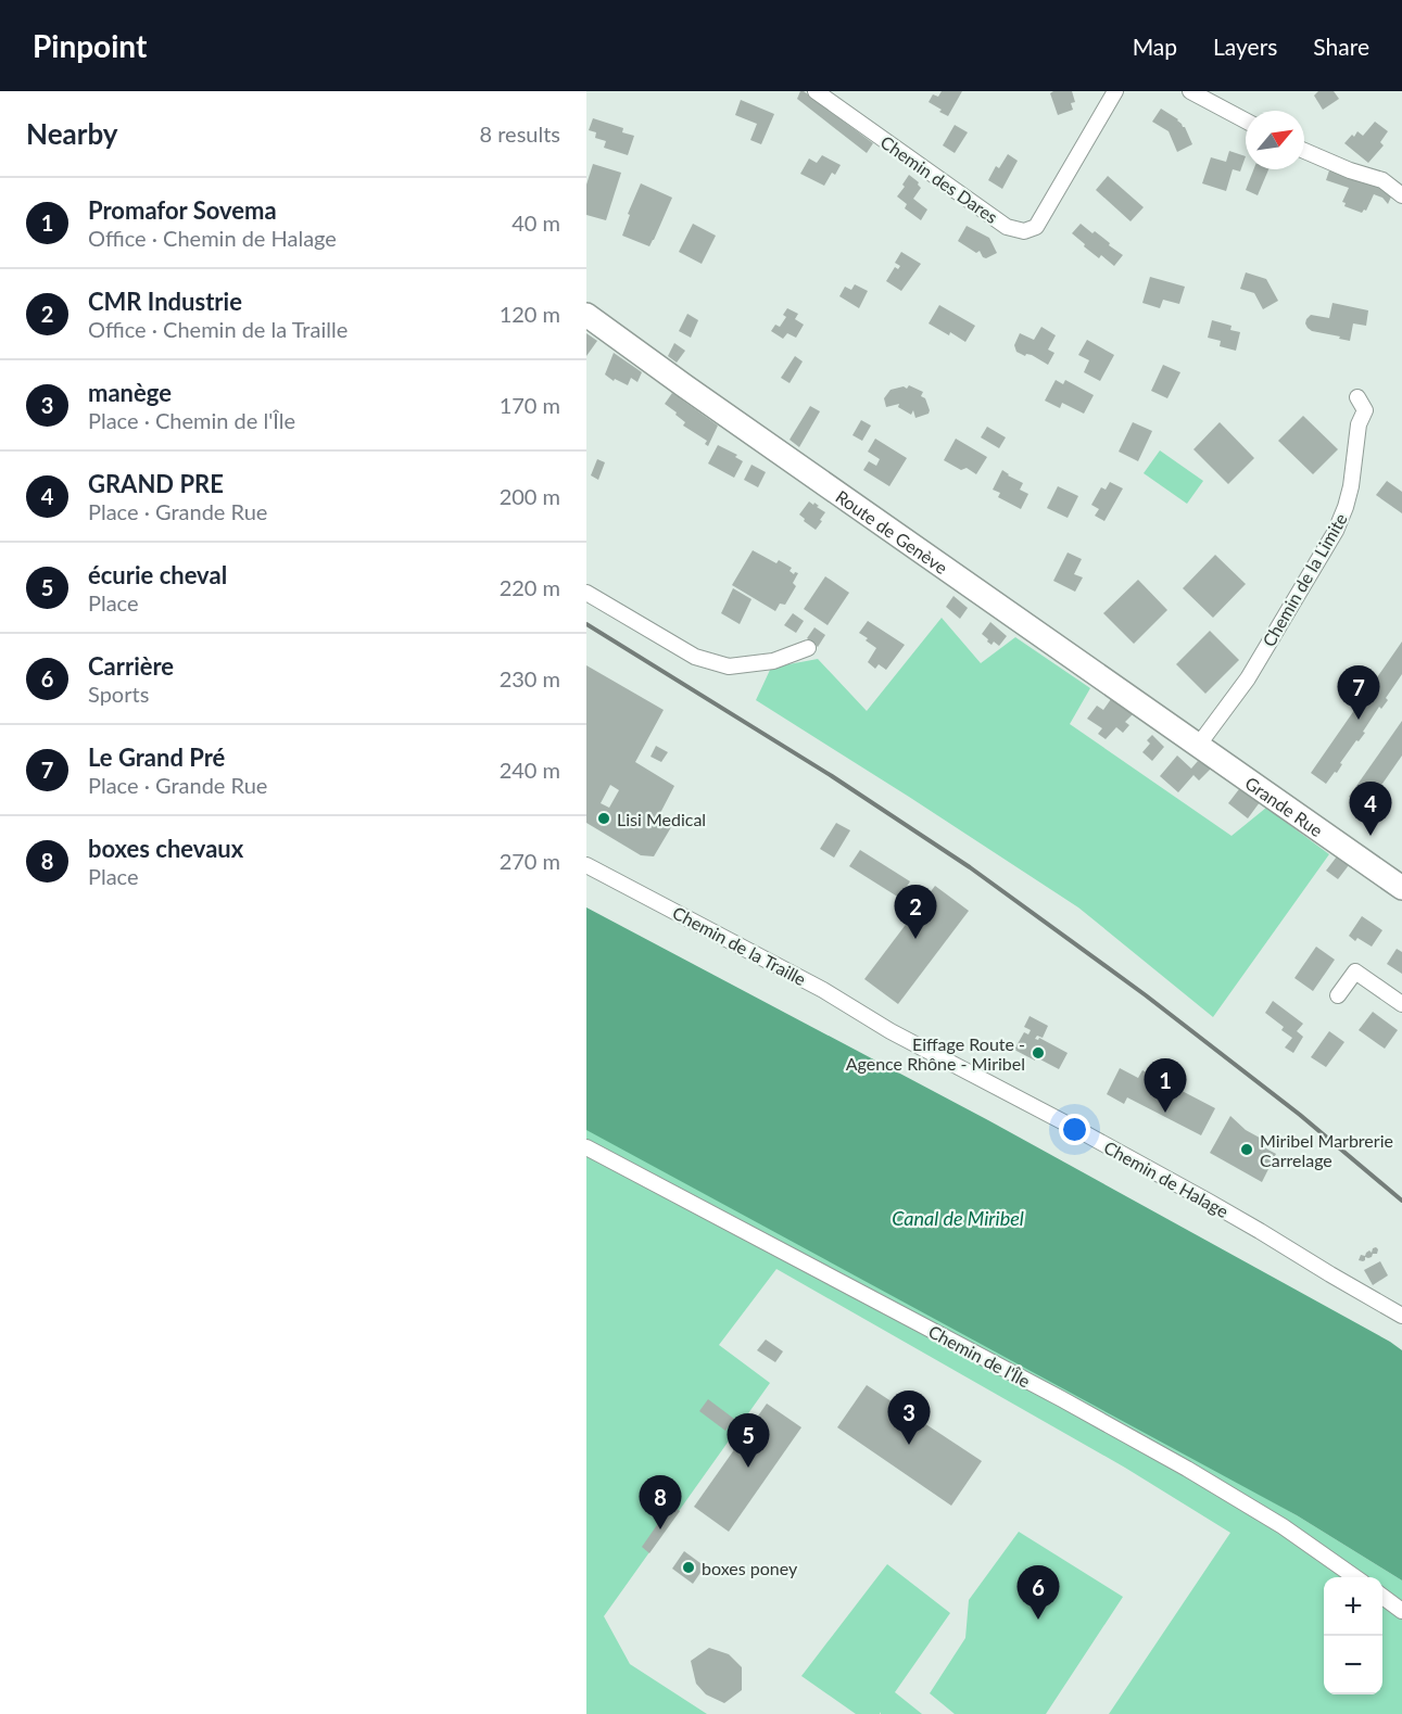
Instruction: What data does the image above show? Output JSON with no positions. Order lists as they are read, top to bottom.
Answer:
{
  "streets": {
    "main road": ["Route de Genève", "Grande Rue"],
    "street": [
      "Chemin des Dares",
      "Chemin de la Limite",
      "Chemin de la Traille",
      "Chemin de Halage",
      "Chemin de l'Île"
    ]
  },
  "crossings": [
    ["Route de Genève", "Chemin de la Limite"],
    ["Route de Genève", "Grande Rue"],
    ["Chemin de la Limite", "Grande Rue"],
    ["Chemin de la Traille", "Chemin de Halage"]
  ],
  "water": ["Canal de Miribel"],
  "places": [
    "Lisi Medical",
    "Eiffage Route - Agence Rhône - Miribel",
    "Miribel Marbrerie Carrelage",
    "boxes poney"
  ],
  "north": "top right",
  "page": {
    "header": "Pinpoint",
    "nav": ["Map", "Layers", "Share"],
    "heading": ["Nearby", "8 results"],
    "list": [
      {
        "mark": "1",
        "name": "Promafor Sovema",
        "note": "Office · Chemin de Halage",
        "value": "40 m"
      },
      {
        "mark": "2",
        "name": "CMR Industrie",
        "note": "Office · Chemin de la Traille",
        "value": "120 m"
      },
      {
        "mark": "3",
        "name": "manège",
        "note": "Place · Chemin de l'Île",
        "value": "170 m"
      },
      {
        "mark": "4",
        "name": "GRAND PRE",
        "note": "Place · Grande Rue",
        "value": "200 m"
      },
      {
        "mark": "5",
        "name": "écurie cheval",
        "note": "Place",
        "value": "220 m"
      },
      {
        "mark": "6",
        "name": "Carrière",
        "note": "Sports",
        "value": "230 m"
      },
      {
        "mark": "7",
        "name": "Le Grand Pré",
        "note": "Place · Grande Rue",
        "value": "240 m"
      },
      {
        "mark": "8",
        "name": "boxes chevaux",
        "note": "Place",
        "value": "270 m"
      }
    ],
    "pins": [
      "7",
      "4",
      "2",
      "1",
      "3",
      "5",
      "8",
      "6"
    ],
    "map_buttons": ["+", "−"]
  }
}
